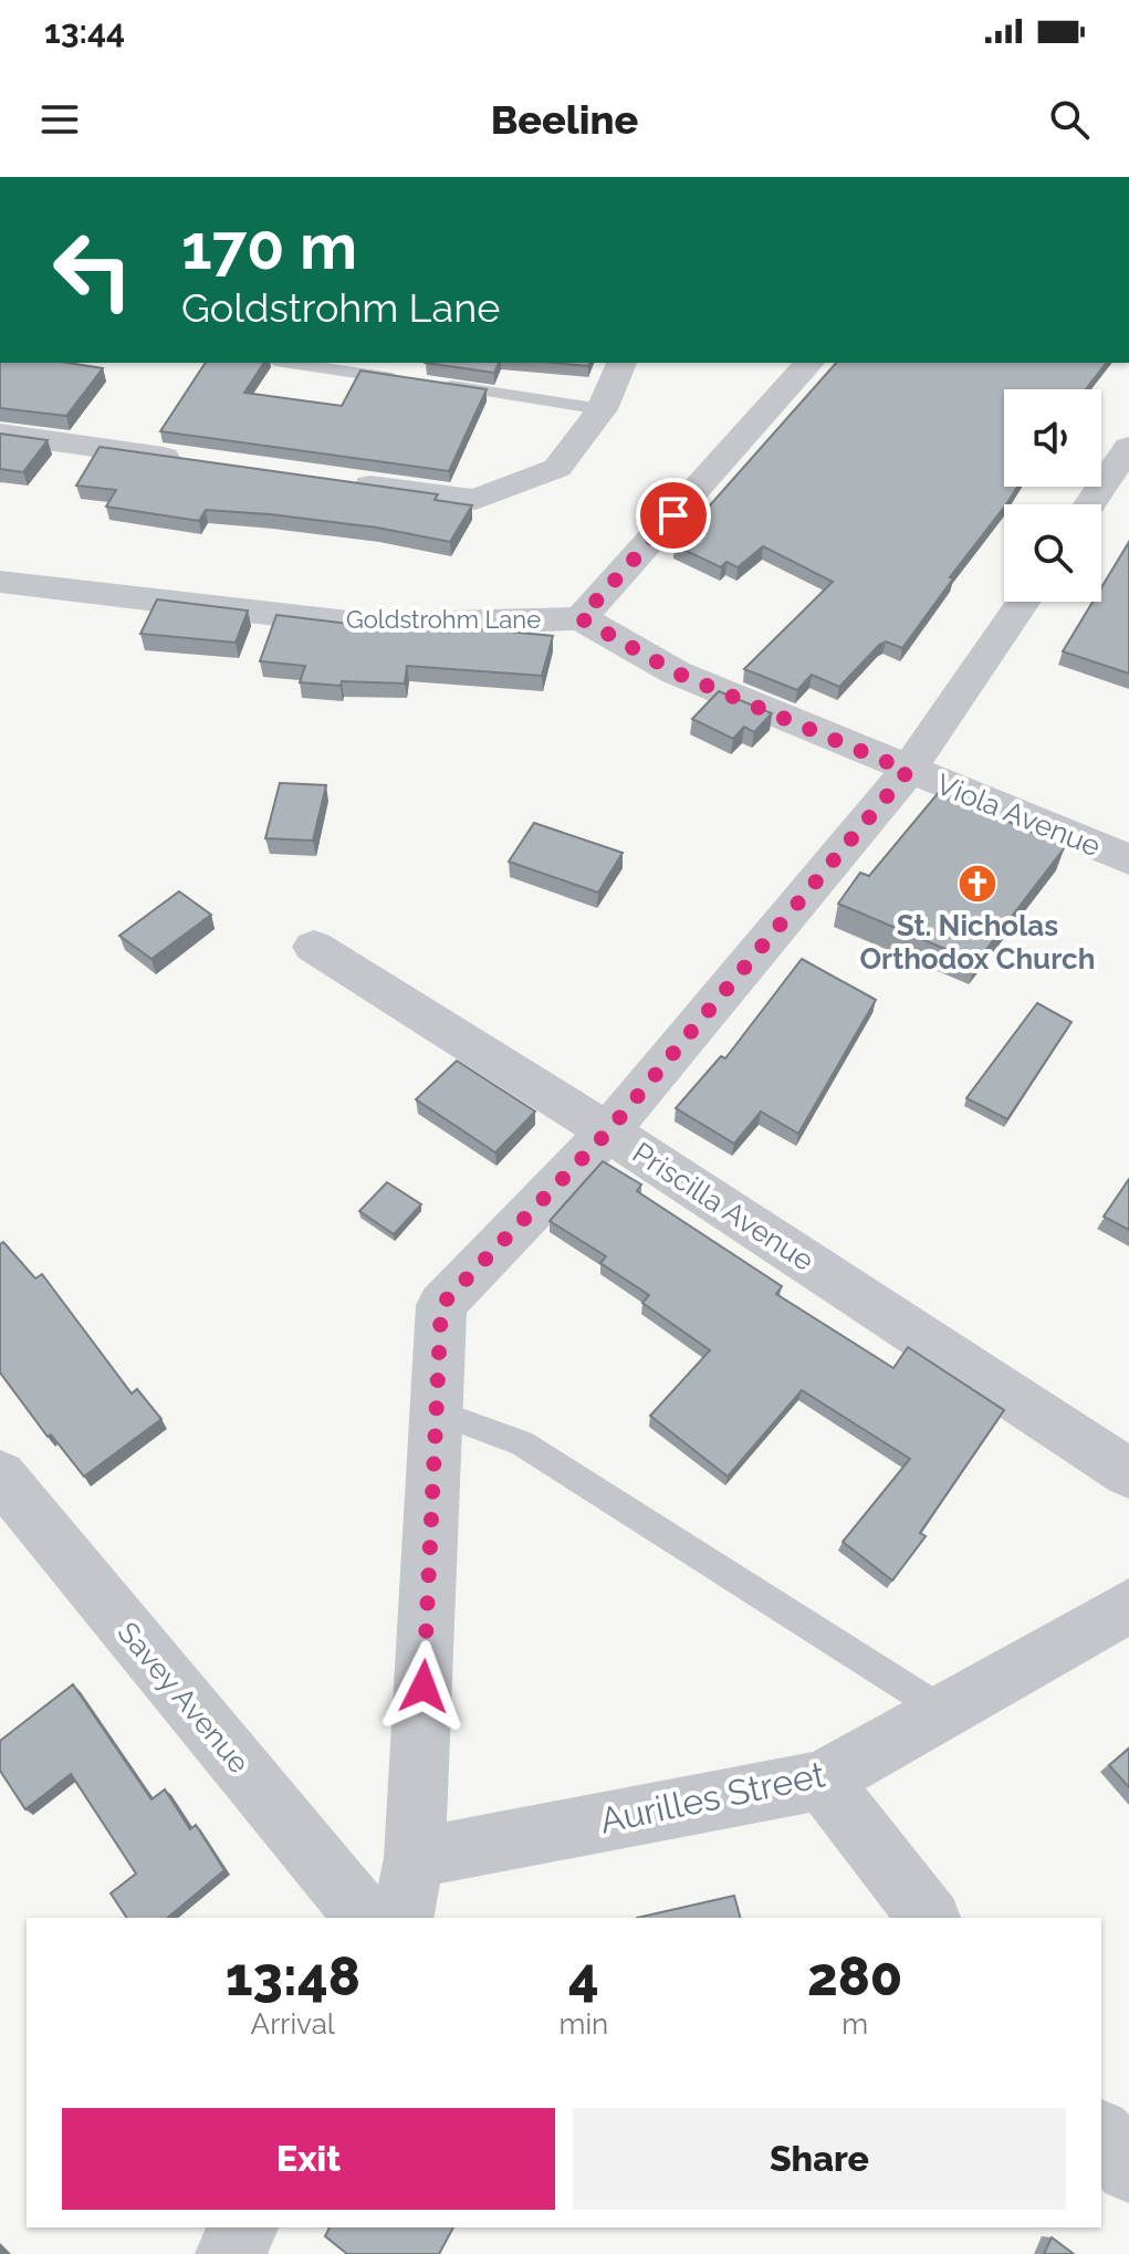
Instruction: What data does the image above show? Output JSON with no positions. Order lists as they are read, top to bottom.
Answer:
{
  "streets": {
    "street": [
      "Goldstrohm Lane",
      "Viola Avenue",
      "Priscilla Avenue",
      "Savey Avenue",
      "Aurilles Street"
    ]
  },
  "crossings": [
    ["Goldstrohm Lane", "Viola Avenue"]
  ],
  "places": {
    "church": ["St. Nicholas Orthodox Church"]
  },
  "page": {
    "status": "13:44",
    "header": "Beeline",
    "turn": ["170 m", "Goldstrohm Lane"],
    "eta": [
      "13:48",
      "Arrival",
      "4",
      "min",
      "280",
      "m"
    ],
    "buttons": ["Exit", "Share"]
  }
}
